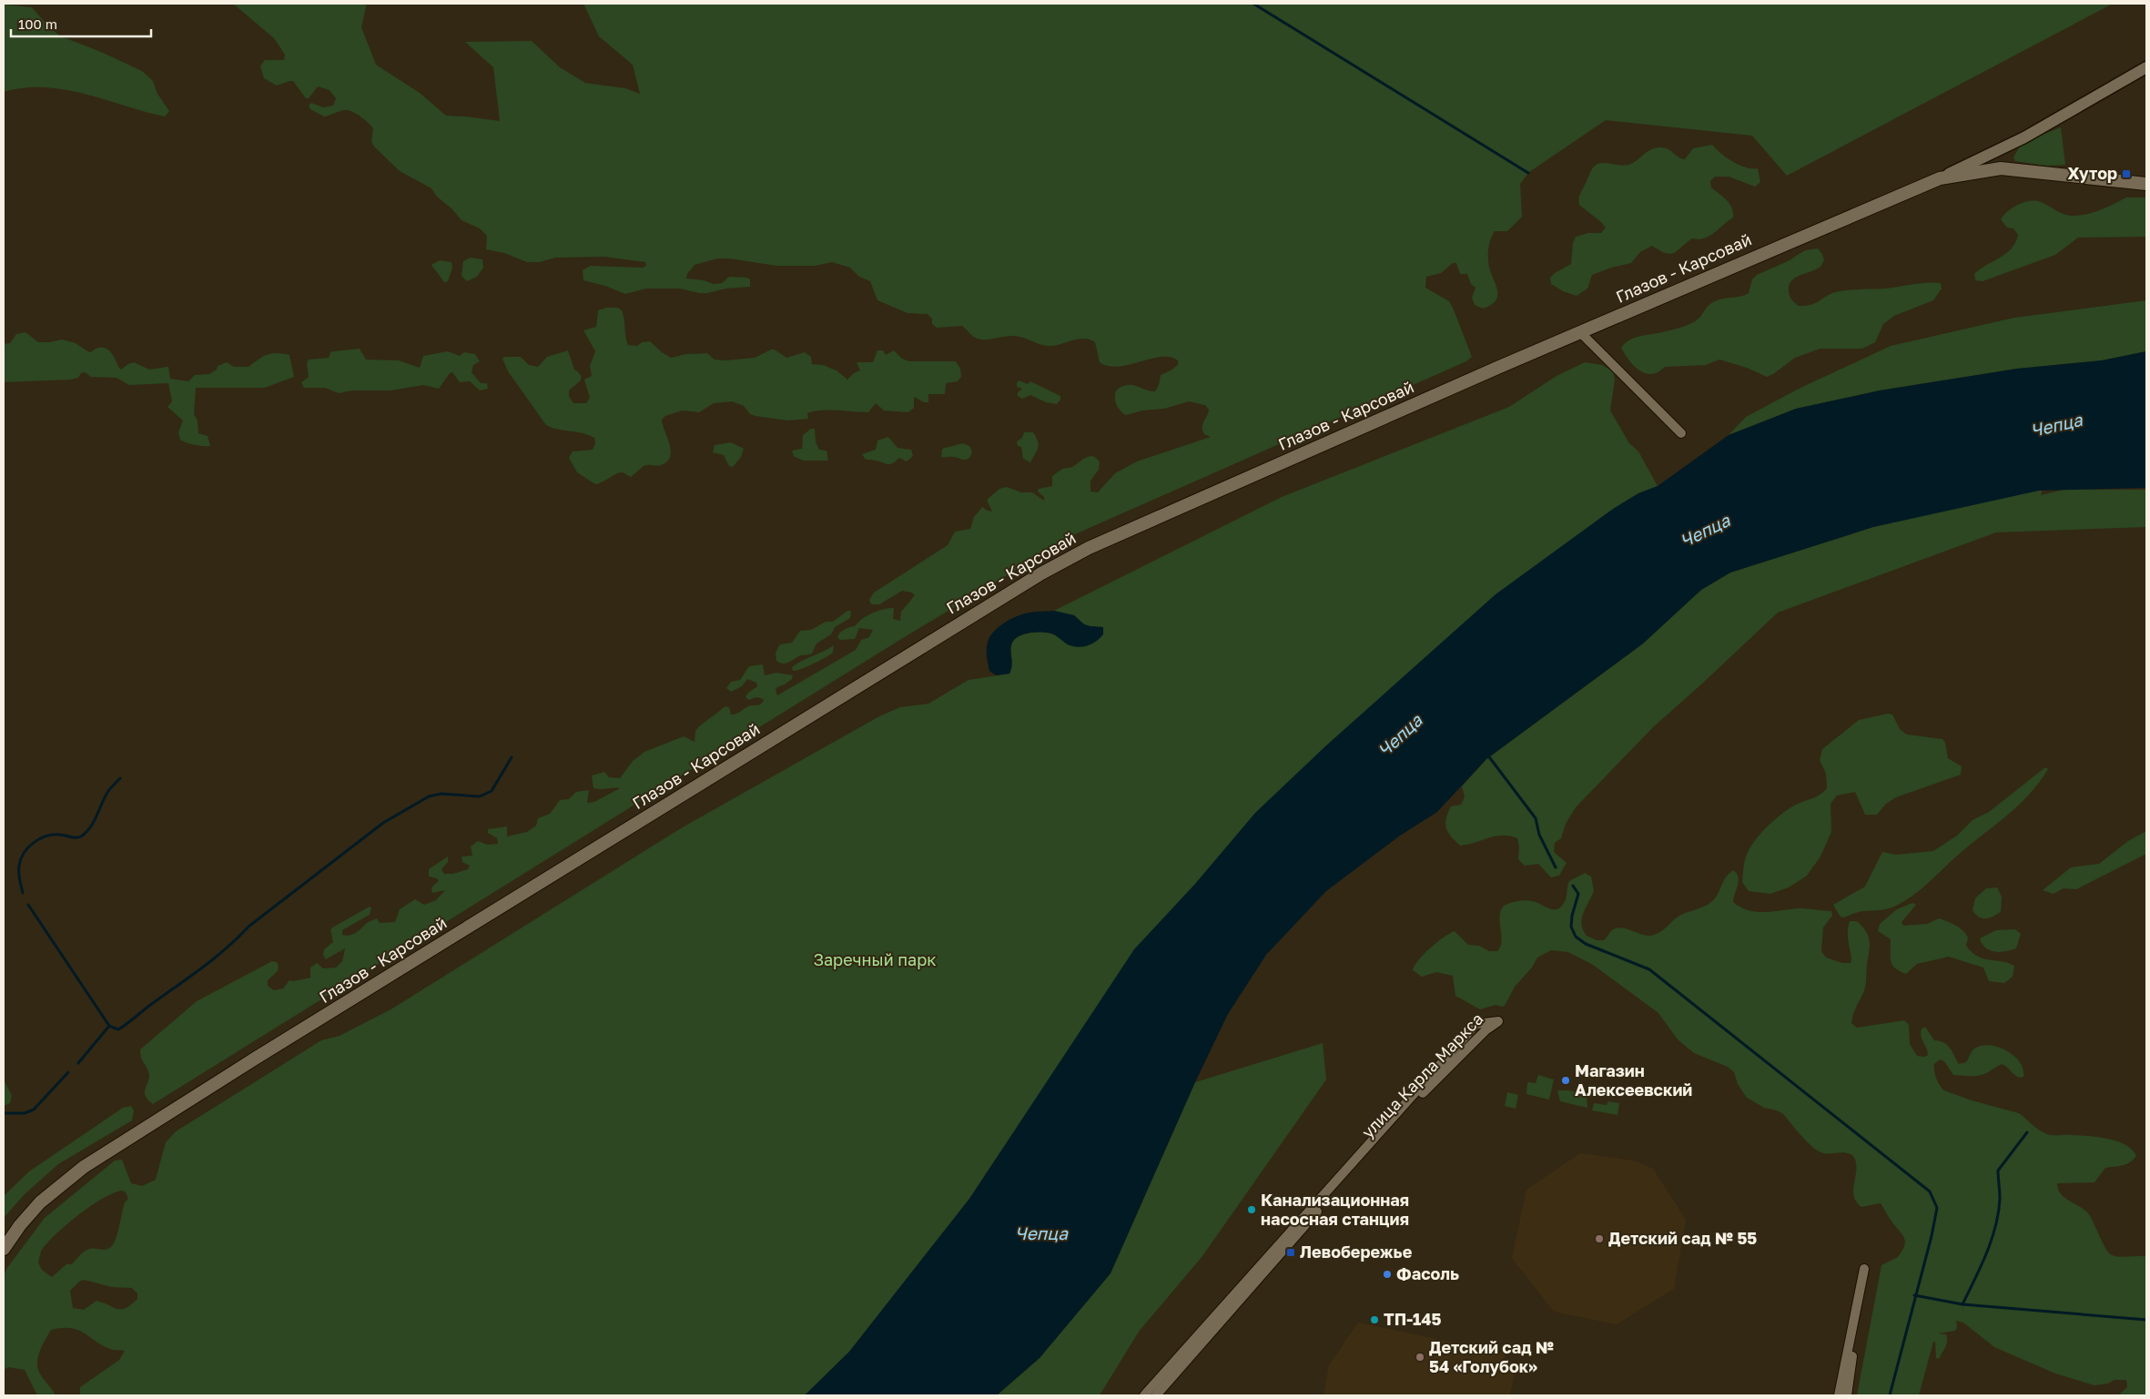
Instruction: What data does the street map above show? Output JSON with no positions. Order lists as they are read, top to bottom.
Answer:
{
  "streets": {
    "main road": ["Глазов - Карсовай"],
    "street": ["улица Карла Маркса"]
  },
  "water": ["Чепца"],
  "parks": ["Заречный парк"],
  "places": {
    "transit": ["Хутор", "Левобережье"],
    "other": [
      "Магазин Алексеевский",
      "Канализационная насосная станция",
      "Детский сад № 55",
      "Фасоль",
      "ТП-145",
      "Детский сад № 54 «Голубок»"
    ]
  },
  "scale_bar": "100 m"
}
